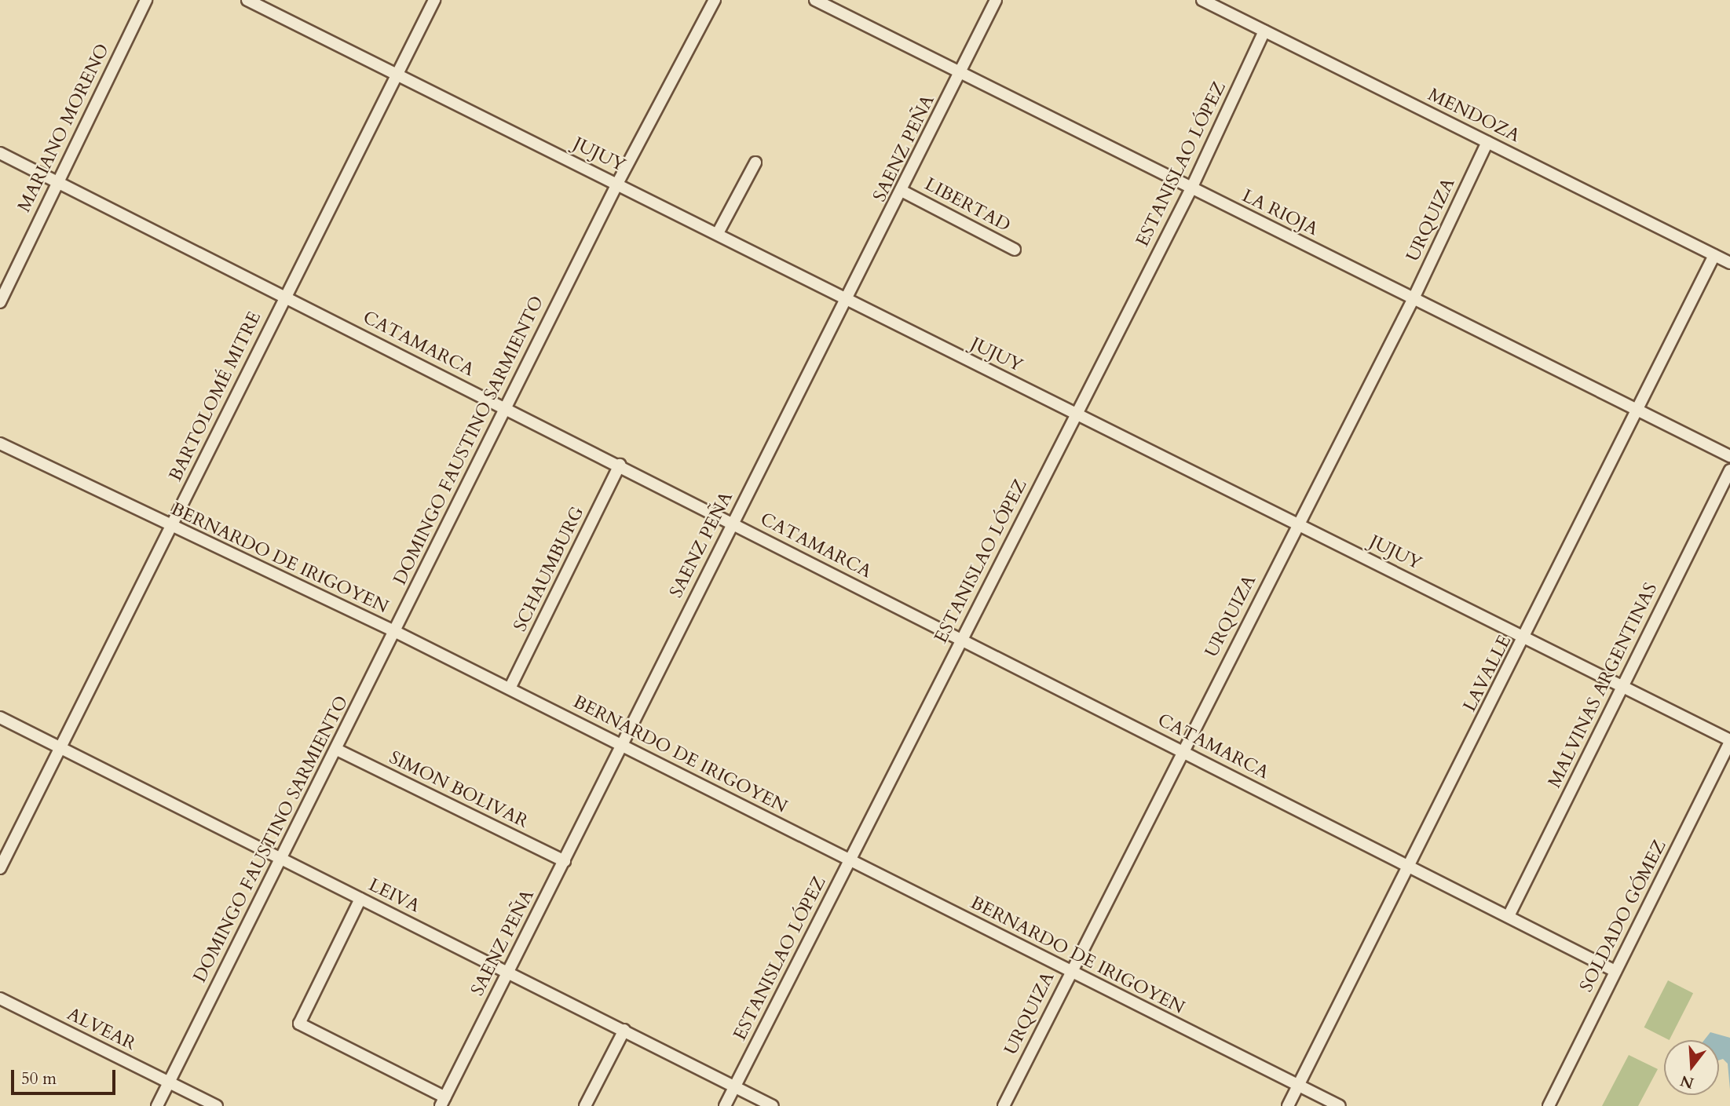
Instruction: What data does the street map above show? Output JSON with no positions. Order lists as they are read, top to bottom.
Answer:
{
  "streets": {
    "street": [
      "MENDOZA",
      "MARIANO MORENO",
      "SAENZ PEÑA",
      "JUJUY",
      "ESTANISLAO LÓPEZ",
      "LIBERTAD",
      "LA RIOJA",
      "URQUIZA",
      "CATAMARCA",
      "BARTOLOMÉ MITRE",
      "DOMINGO FAUSTINO SARMIENTO",
      "BERNARDO DE IRIGOYEN",
      "SCHAUMBURG",
      "LAVALLE",
      "MALVINAS ARGENTINAS",
      "SIMON BOLIVAR",
      "LEIVA",
      "SOLDADO GÓMEZ",
      "ALVEAR"
    ]
  },
  "crossings": [
    ["MENDOZA", "ESTANISLAO LÓPEZ"],
    ["MENDOZA", "URQUIZA"],
    ["MENDOZA", "LAVALLE"],
    ["MARIANO MORENO", "CATAMARCA"],
    ["SAENZ PEÑA", "JUJUY"],
    ["SAENZ PEÑA", "LIBERTAD"],
    ["SAENZ PEÑA", "LA RIOJA"],
    ["SAENZ PEÑA", "CATAMARCA"],
    ["SAENZ PEÑA", "BERNARDO DE IRIGOYEN"],
    ["SAENZ PEÑA", "SIMON BOLIVAR"],
    ["SAENZ PEÑA", "LEIVA"],
    ["JUJUY", "ESTANISLAO LÓPEZ"],
    ["JUJUY", "URQUIZA"],
    ["JUJUY", "BARTOLOMÉ MITRE"],
    ["JUJUY", "DOMINGO FAUSTINO SARMIENTO"],
    ["JUJUY", "LAVALLE"],
    ["JUJUY", "MALVINAS ARGENTINAS"],
    ["JUJUY", "SOLDADO GÓMEZ"],
    ["ESTANISLAO LÓPEZ", "LA RIOJA"],
    ["ESTANISLAO LÓPEZ", "CATAMARCA"],
    ["ESTANISLAO LÓPEZ", "BERNARDO DE IRIGOYEN"],
    ["ESTANISLAO LÓPEZ", "LEIVA"],
    ["LA RIOJA", "URQUIZA"],
    ["LA RIOJA", "LAVALLE"],
    ["URQUIZA", "CATAMARCA"],
    ["URQUIZA", "BERNARDO DE IRIGOYEN"],
    ["CATAMARCA", "BARTOLOMÉ MITRE"],
    ["CATAMARCA", "DOMINGO FAUSTINO SARMIENTO"],
    ["CATAMARCA", "SCHAUMBURG"],
    ["CATAMARCA", "LAVALLE"],
    ["CATAMARCA", "MALVINAS ARGENTINAS"],
    ["CATAMARCA", "SOLDADO GÓMEZ"],
    ["BARTOLOMÉ MITRE", "BERNARDO DE IRIGOYEN"],
    ["BARTOLOMÉ MITRE", "LEIVA"],
    ["DOMINGO FAUSTINO SARMIENTO", "BERNARDO DE IRIGOYEN"],
    ["DOMINGO FAUSTINO SARMIENTO", "SIMON BOLIVAR"],
    ["DOMINGO FAUSTINO SARMIENTO", "LEIVA"],
    ["DOMINGO FAUSTINO SARMIENTO", "ALVEAR"],
    ["BERNARDO DE IRIGOYEN", "SCHAUMBURG"],
    ["BERNARDO DE IRIGOYEN", "LAVALLE"]
  ],
  "scale_bar": "50 m",
  "north": "bottom"
}
